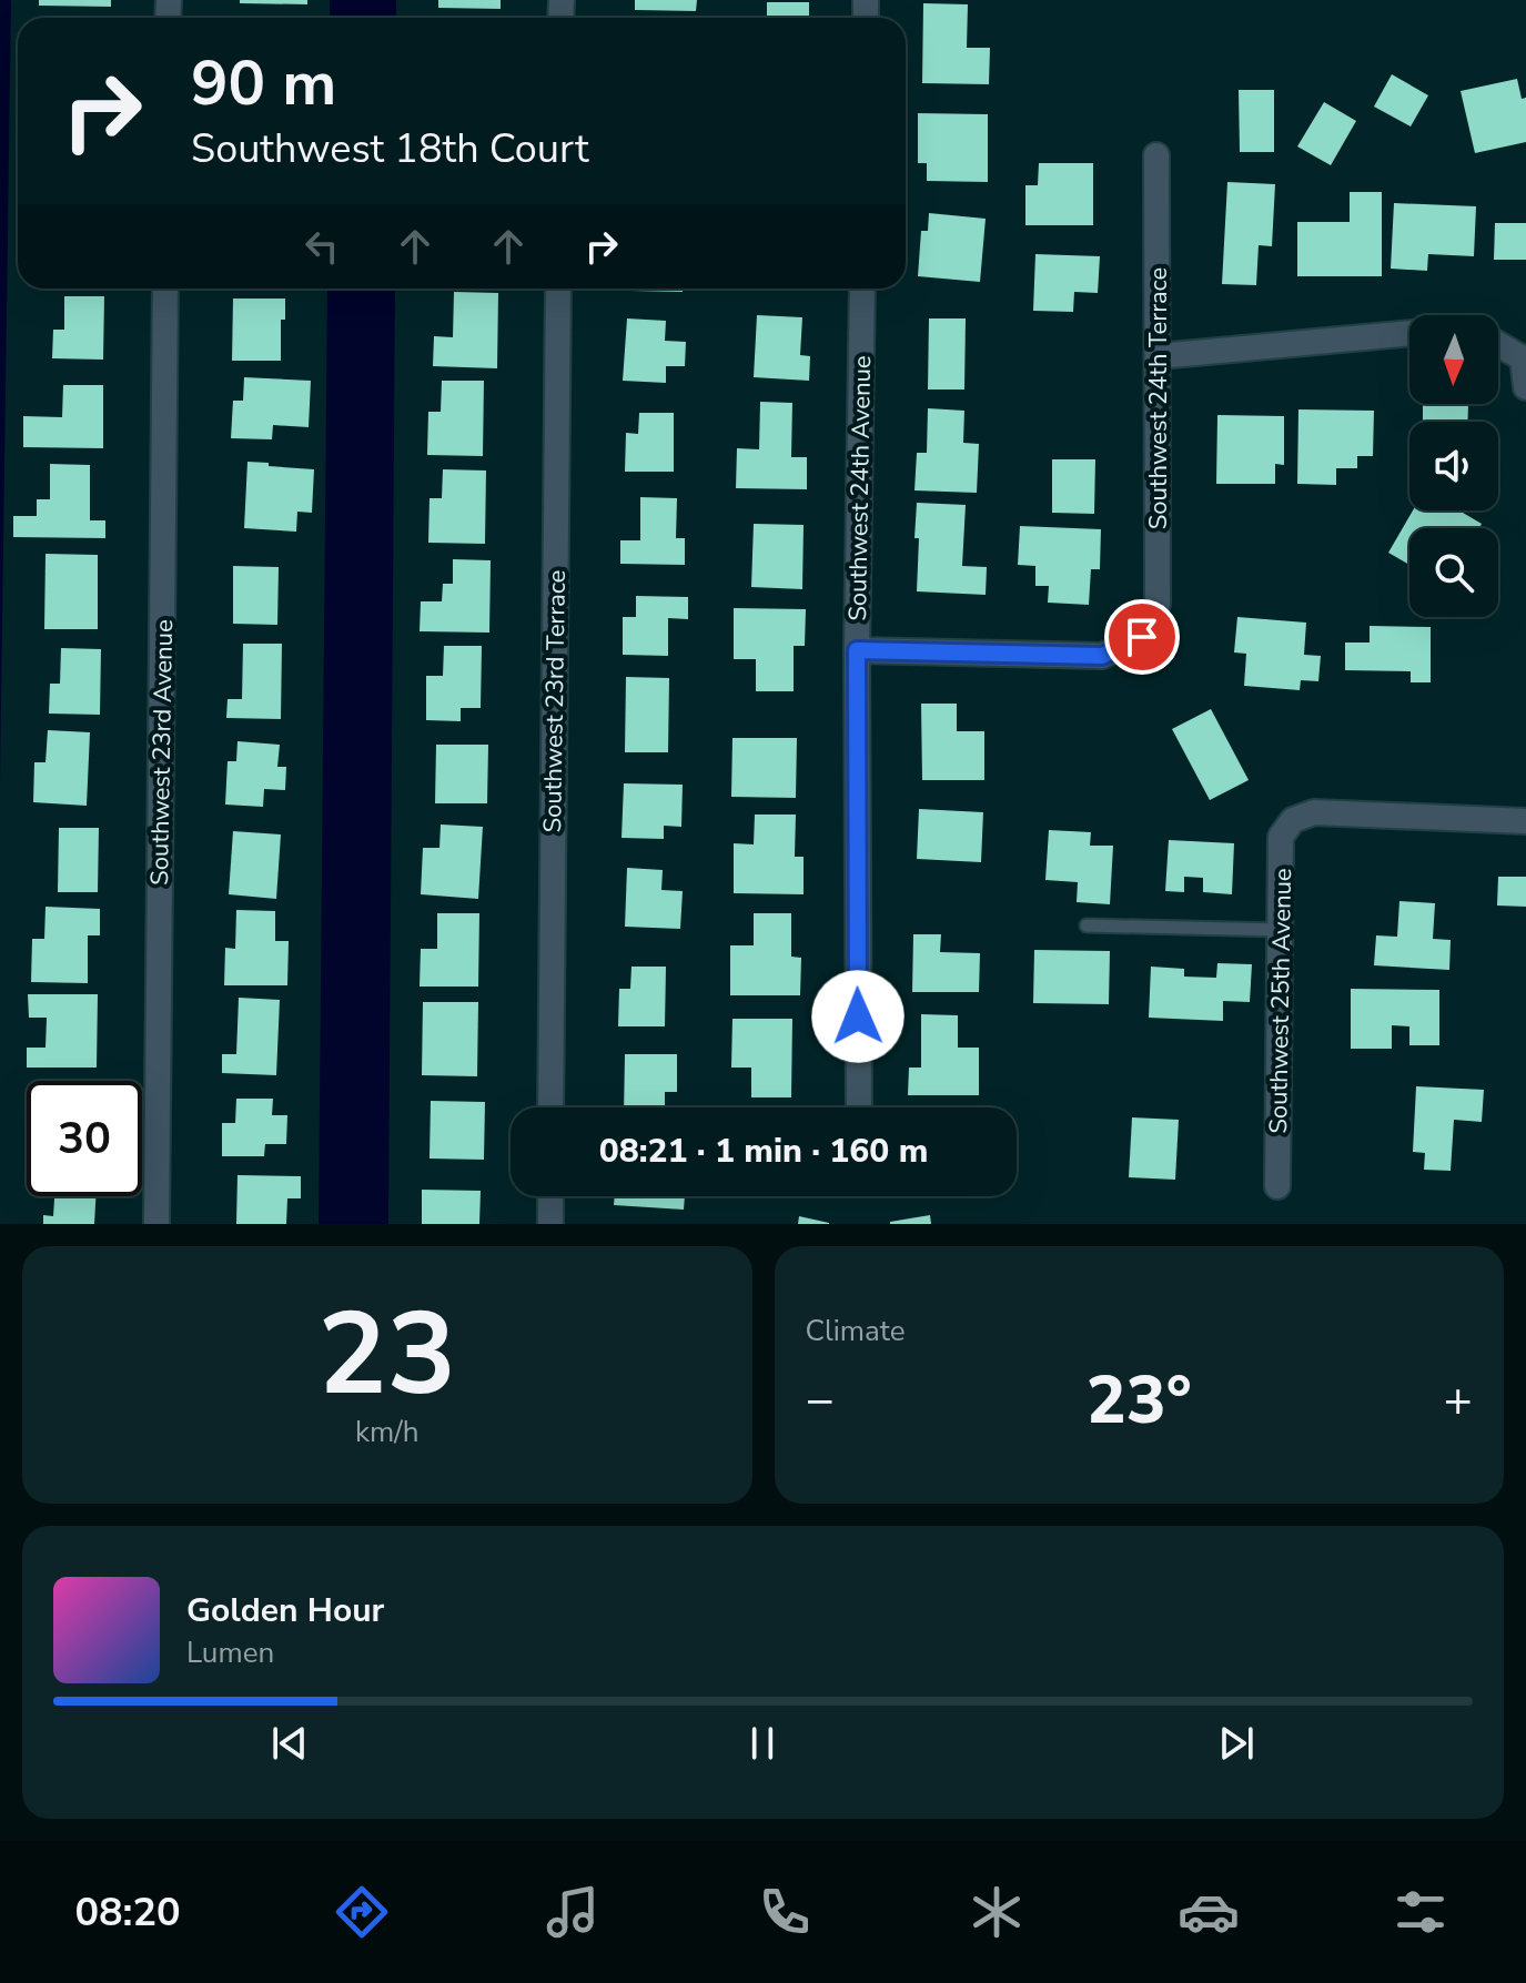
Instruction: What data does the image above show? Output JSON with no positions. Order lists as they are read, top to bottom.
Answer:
{
  "streets": {
    "street": [
      "Southwest 24th Terrace",
      "Southwest 24th Avenue",
      "Southwest 23rd Terrace",
      "Southwest 23rd Avenue",
      "Southwest 25th Avenue"
    ]
  },
  "crossings": [
    ["Southwest 24th Terrace", "Southwest 24th Avenue"]
  ],
  "north": "bottom",
  "page": {
    "turn": ["90 m", "Southwest 18th Court"],
    "limit": "30",
    "trip": "08:21 · 1 min · 160 m",
    "tile": [
      ["23", "km/h"],
      "Climate"
    ],
    "heat": ["−", "23°", "+"],
    "song": ["Golden Hour", "Lumen"],
    "tabs": "08:20"
  }
}
